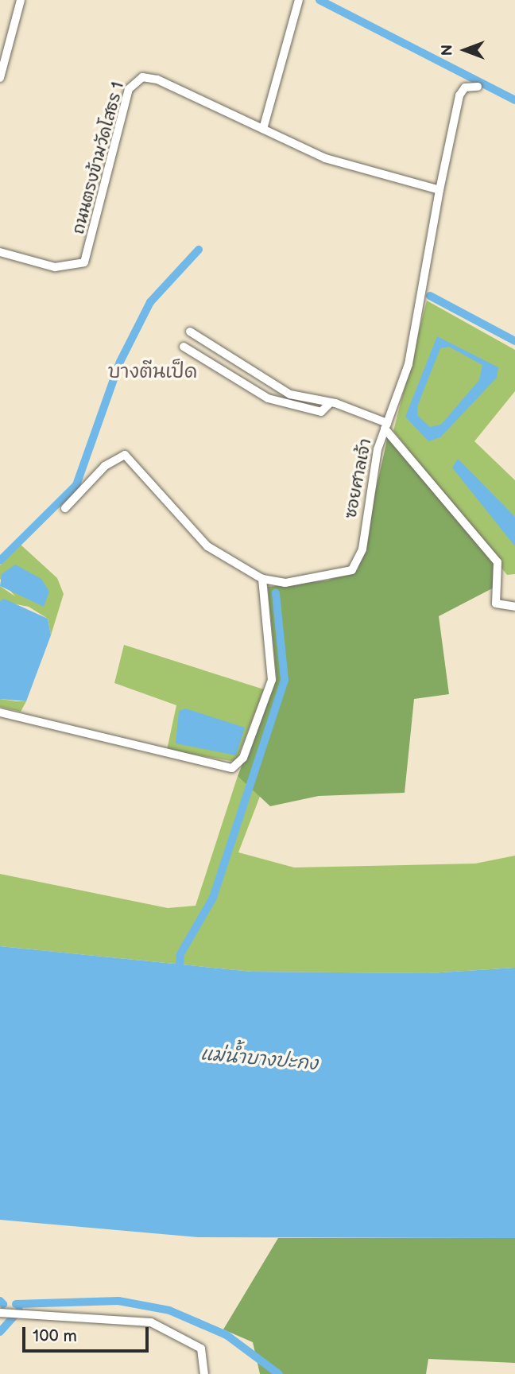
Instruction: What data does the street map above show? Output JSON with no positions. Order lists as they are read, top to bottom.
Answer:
{
  "streets": {
    "street": ["ถนนตรงข้ามวัดโสธร 1", "ซอยศาลเจ้า"]
  },
  "districts": ["บางตีนเป็ด"],
  "water": ["แม่น้ำบางปะกง"],
  "scale_bar": "100 m",
  "north": "left"
}
